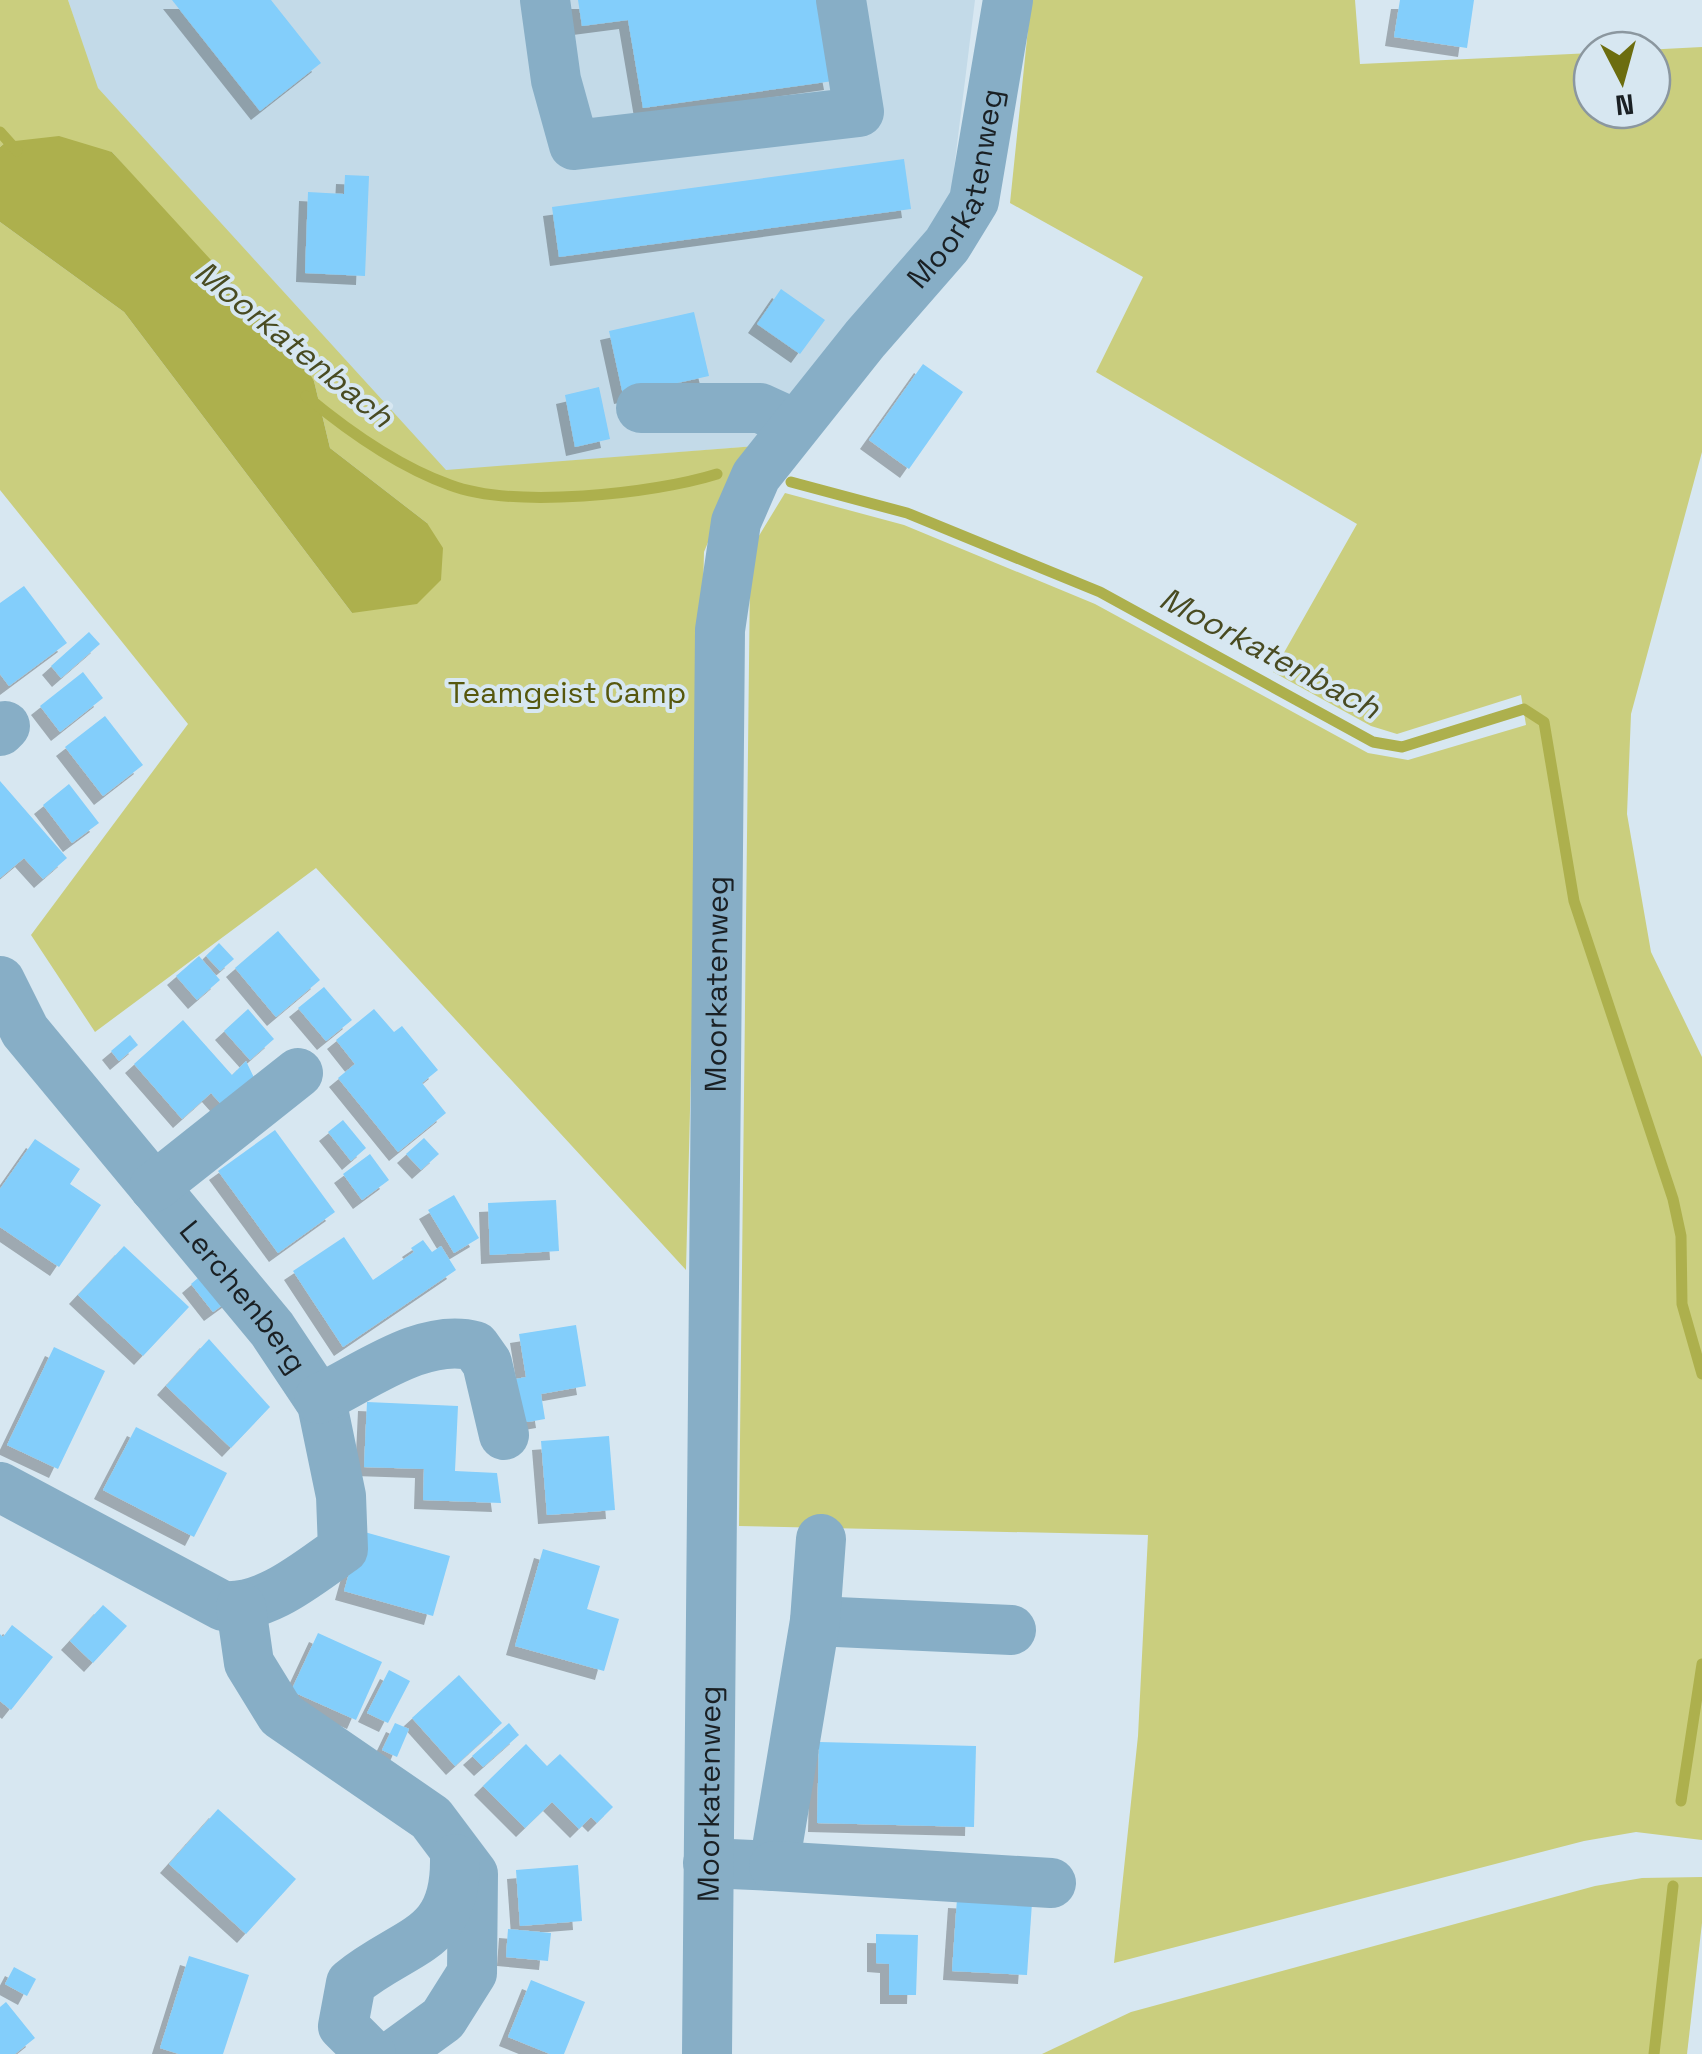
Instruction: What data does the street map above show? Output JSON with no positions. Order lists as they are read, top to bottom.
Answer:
{
  "streets": {
    "street": ["Moorkatenweg", "Lerchenberg"]
  },
  "water": ["Moorkatenbach"],
  "parks": ["Teamgeist Camp"],
  "north": "bottom"
}
